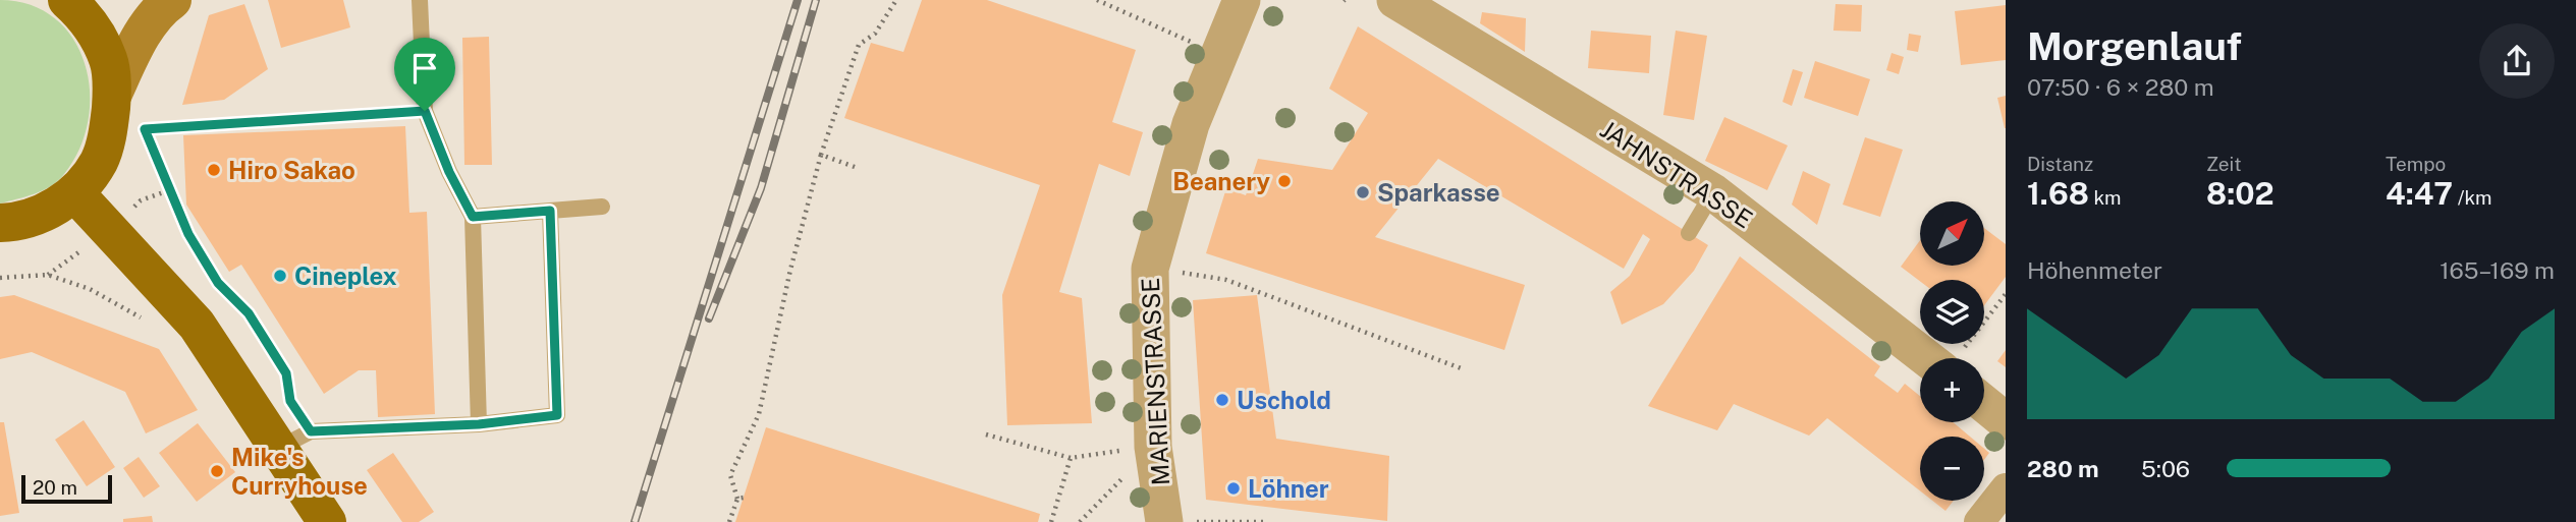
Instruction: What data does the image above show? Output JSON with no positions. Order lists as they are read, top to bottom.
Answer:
{
  "streets": {
    "street": ["JAHNSTRASSE", "MARIENSTRASSE"]
  },
  "places": [
    "Hiro Sakao",
    "Beanery",
    "Sparkasse",
    "Cineplex",
    "Uschold",
    "Mike's Curryhouse",
    "Löhner"
  ],
  "scale_bar": "20 m",
  "north": "top right",
  "page": {
    "heading": ["Morgenlauf", "07:50 · 6 × 280 m"],
    "stats": [
      ["Distanz", "1.68 km"],
      ["Zeit", "8:02"],
      ["Tempo", "4:47 /km"]
    ],
    "map_buttons": ["+", "−"],
    "chart": ["Höhenmeter", "165–169 m"],
    "list": [
      {
        "name": "280 m",
        "note": "5:06"
      }
    ],
    "scale": "20 m"
  }
}
